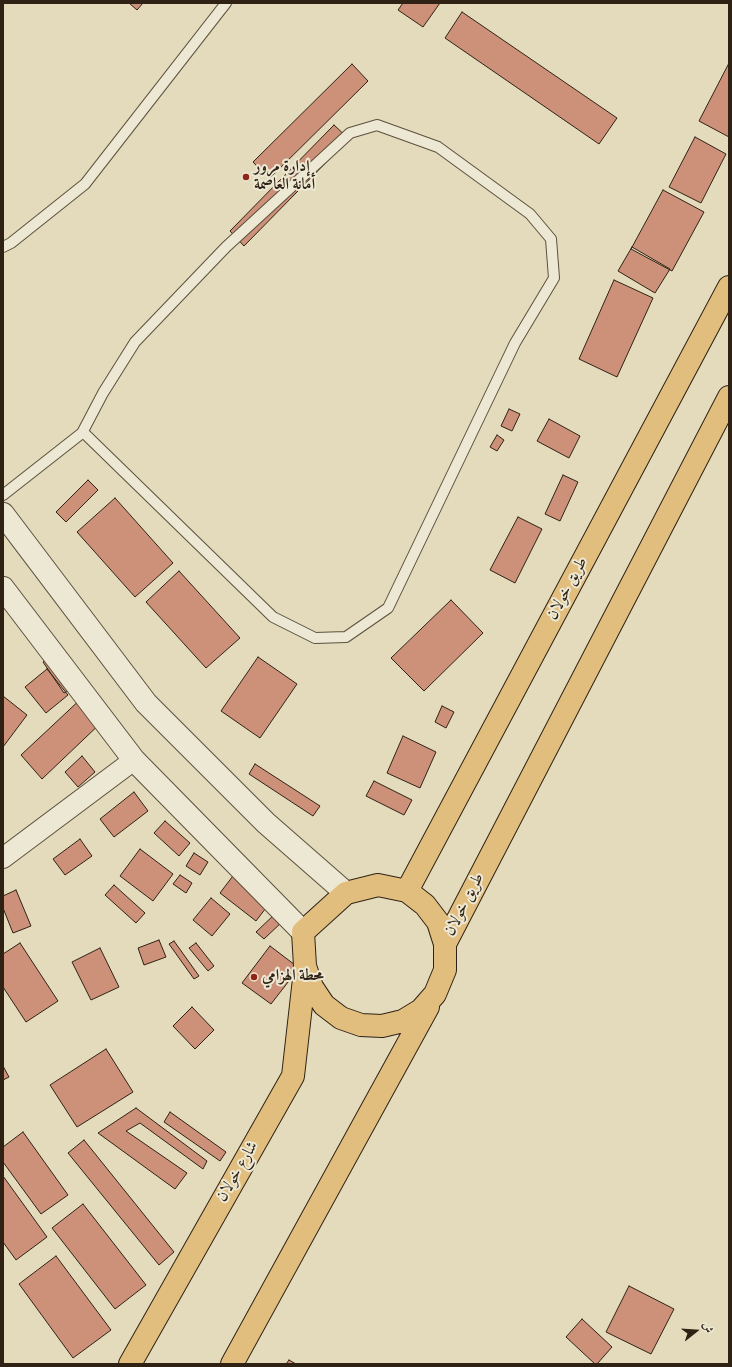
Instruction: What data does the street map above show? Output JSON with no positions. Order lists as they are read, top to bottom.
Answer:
{
  "streets": {
    "main road": ["طريق خولان", "شارع خولان"]
  },
  "crossings": [
    ["طريق خولان", "شارع خولان"]
  ],
  "places": ["إدارة مرور أمانة العاصمة", "محطة الهزامي"],
  "north": "right"
}
